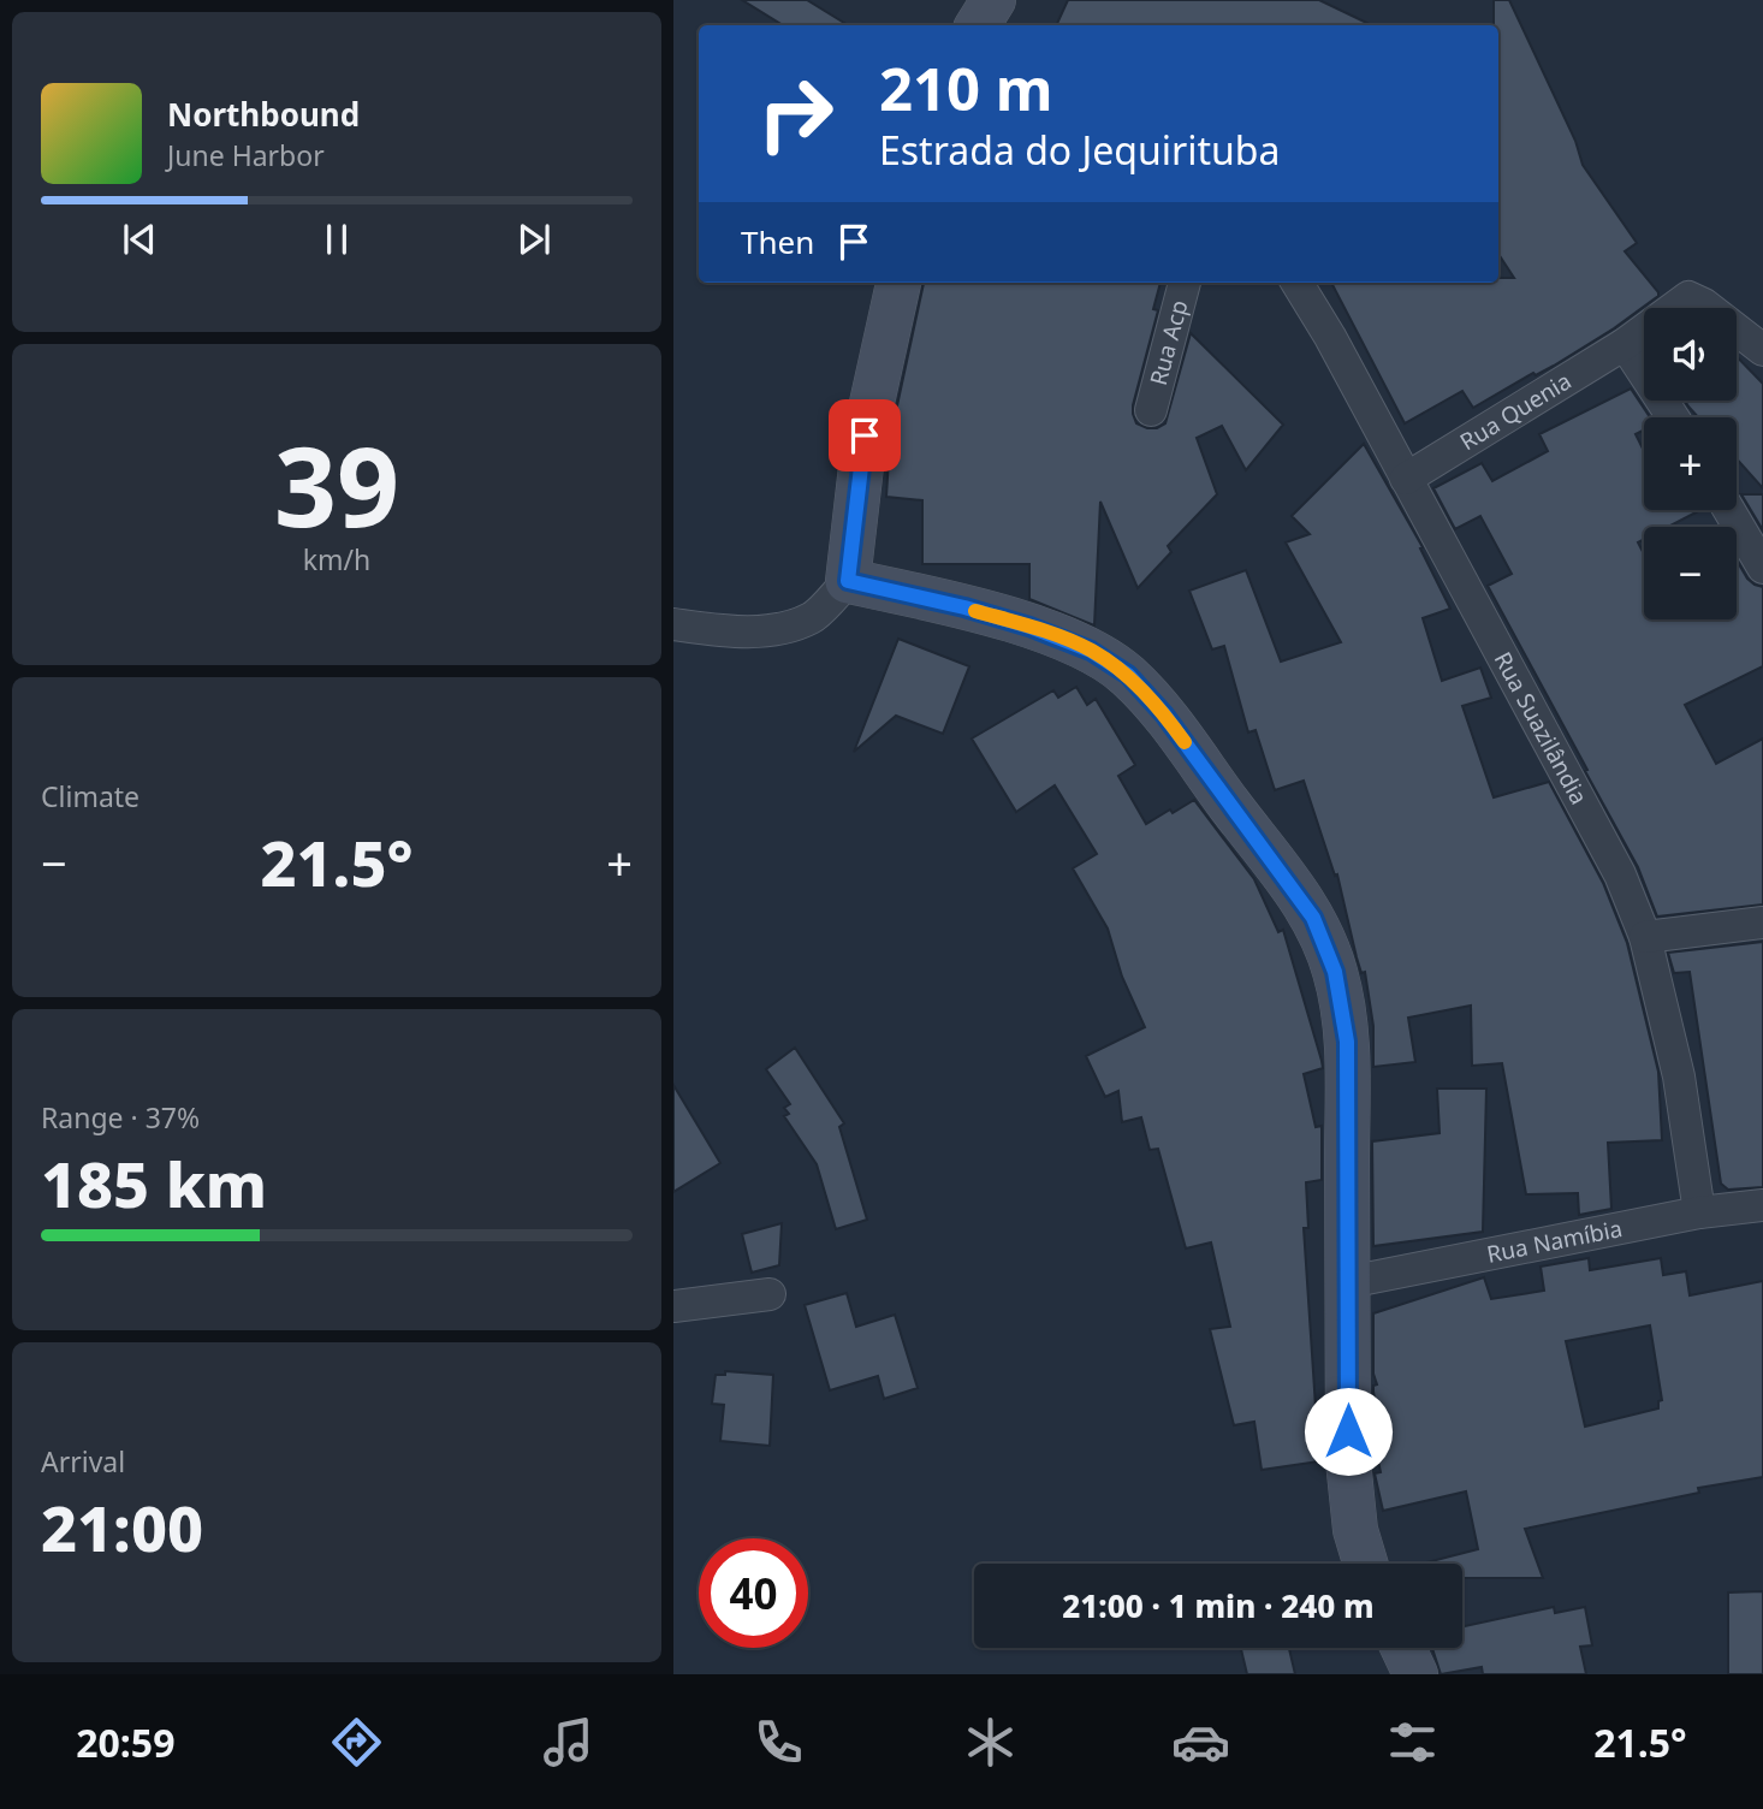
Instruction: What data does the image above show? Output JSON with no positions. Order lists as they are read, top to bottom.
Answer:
{
  "streets": {
    "street": [
      "Rua Acp",
      "Rua Quenia",
      "Rua Suazilândia",
      "Rua Namíbia"
    ]
  },
  "crossings": [
    ["Rua Quenia", "Rua Suazilândia"],
    ["Rua Suazilândia", "Rua Namíbia"]
  ],
  "page": {
    "turn": ["210 m", "Estrada do Jequirituba"],
    "song": ["Northbound", "June Harbor"],
    "then": "Then",
    "map_buttons": ["+", "−"],
    "tile": [
      ["39", "km/h"],
      "Climate",
      ["Range · 37%", "185 km"],
      ["Arrival", "21:00"]
    ],
    "heat": ["−", "21.5°", "+"],
    "limit": "40",
    "trip": "21:00 · 1 min · 240 m",
    "tabs": ["20:59", "21.5°"]
  }
}
